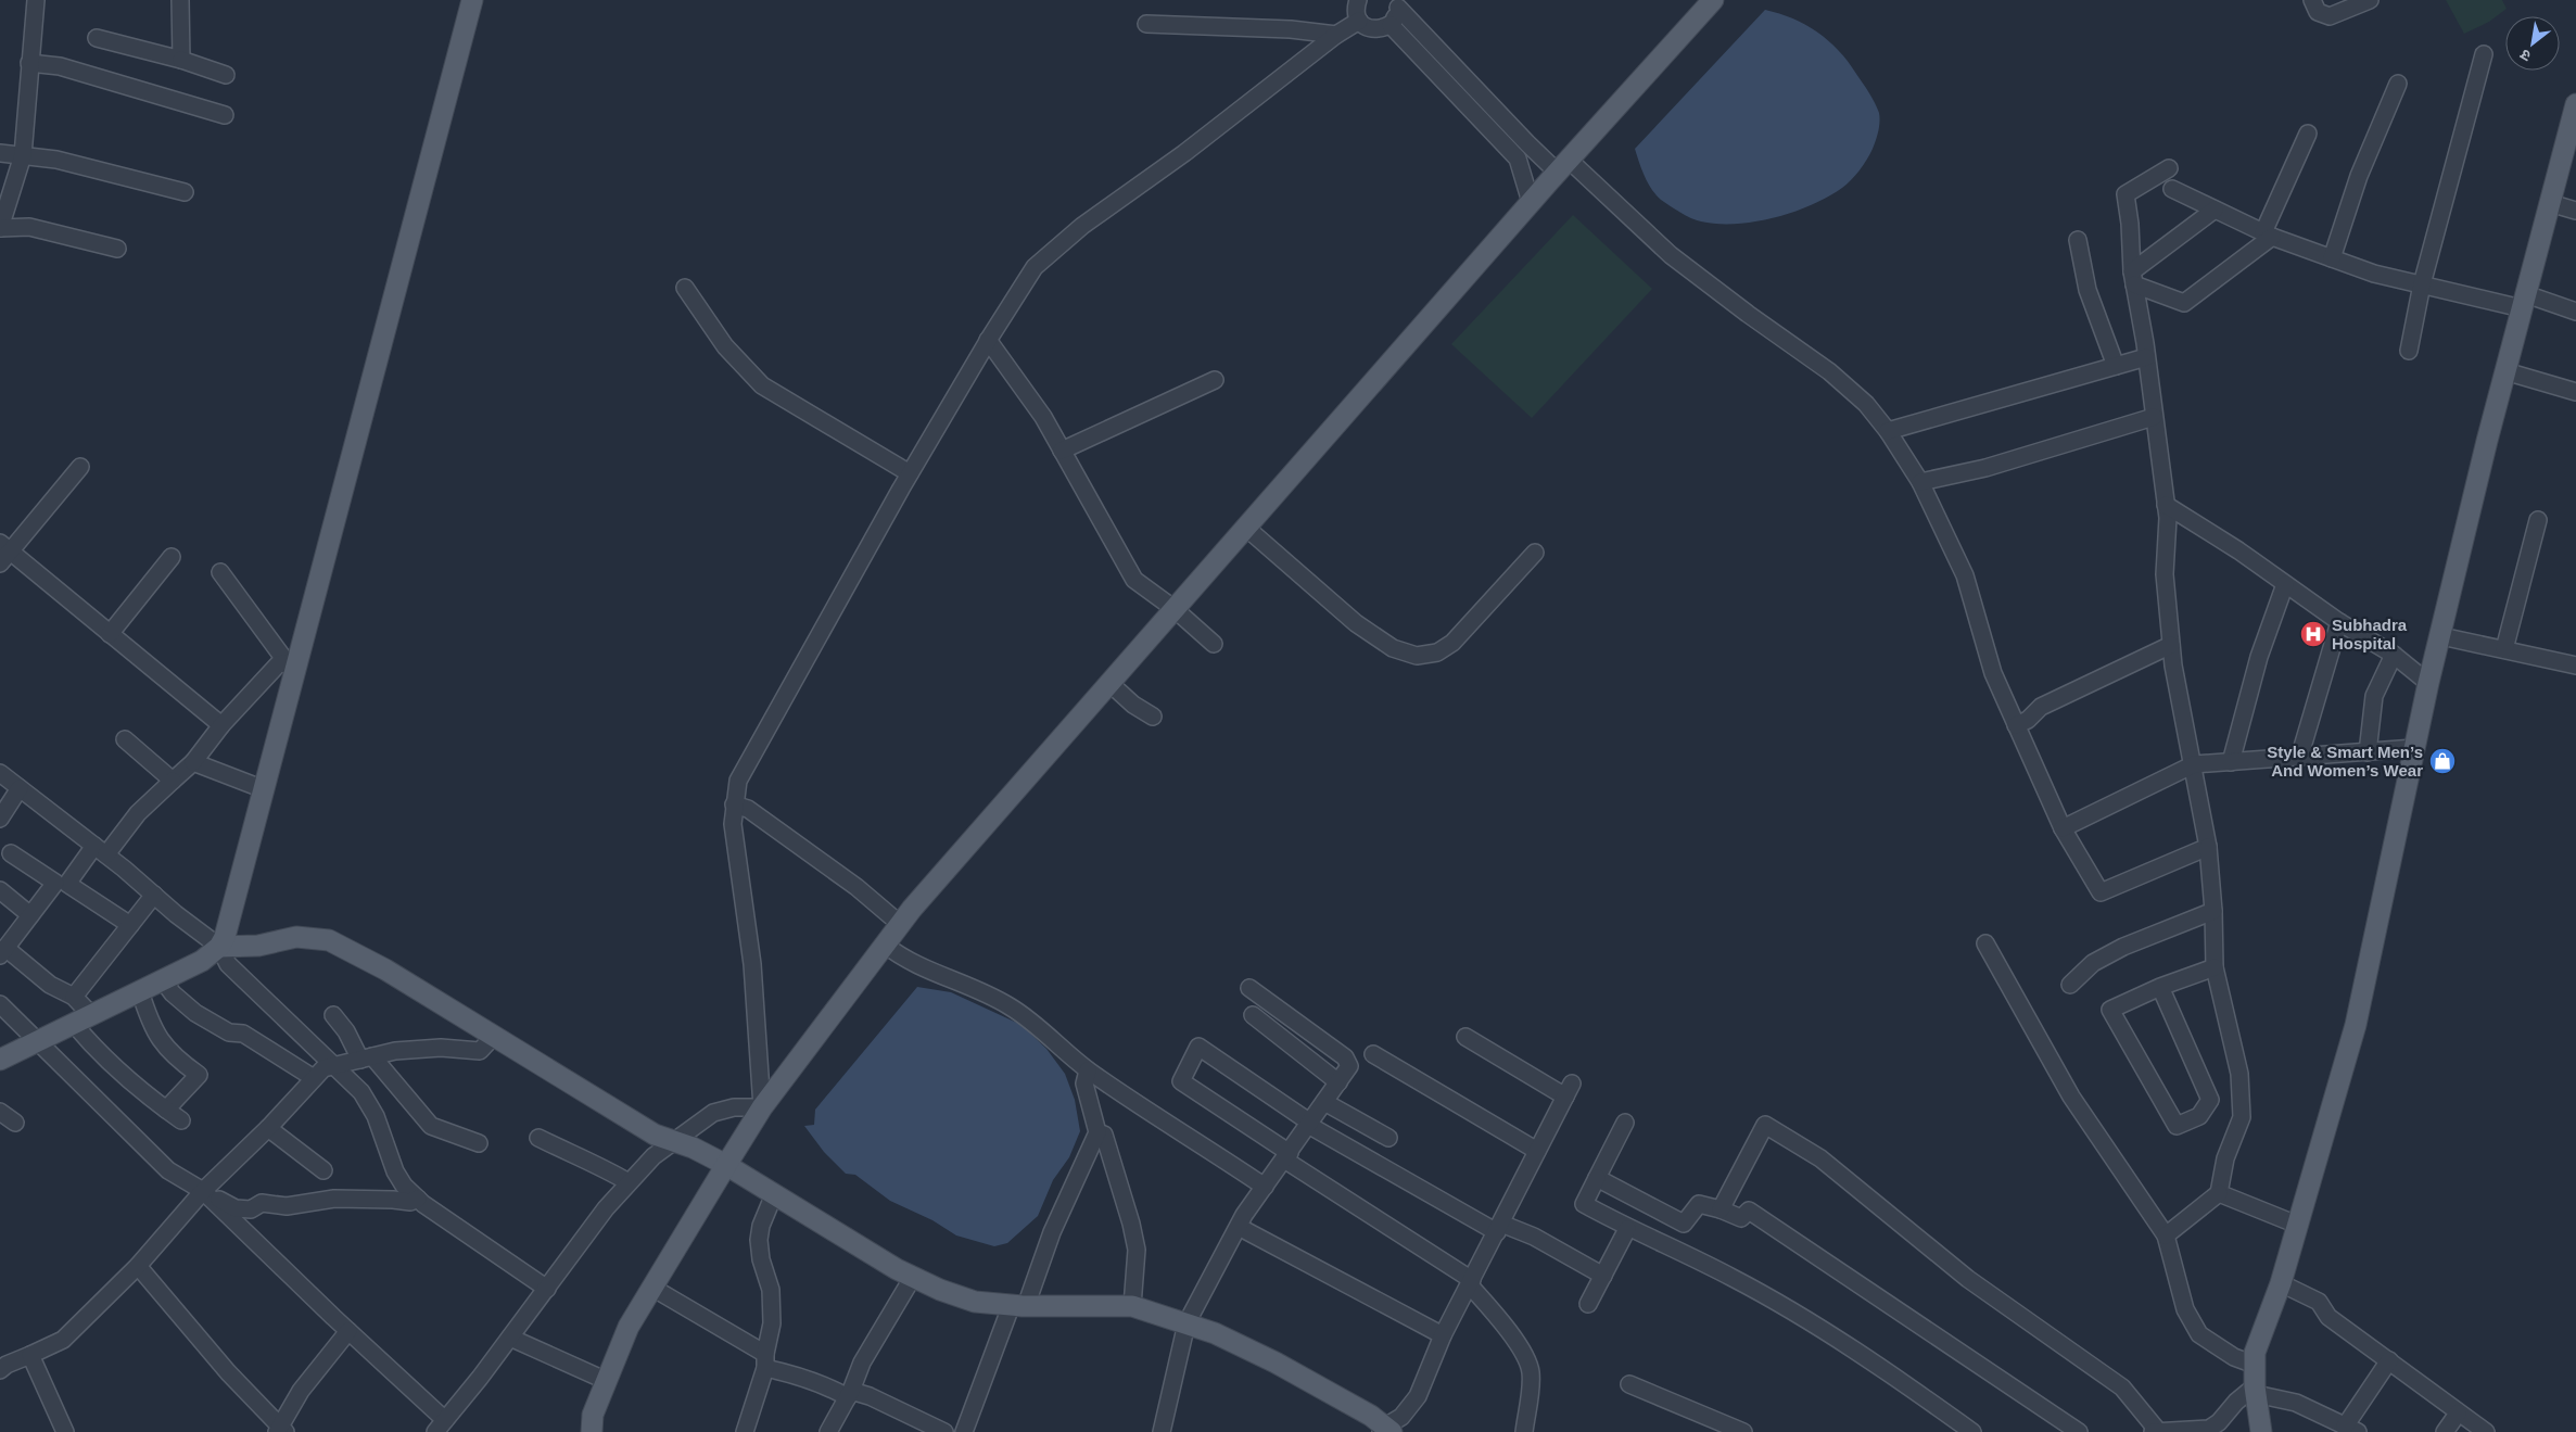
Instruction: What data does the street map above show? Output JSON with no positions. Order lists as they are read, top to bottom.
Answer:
{
  "places": {
    "hospital": ["Subhadra Hospital"],
    "shop": ["Style & Smart Men’s And Women’s Wear"]
  },
  "north": "bottom left"
}
